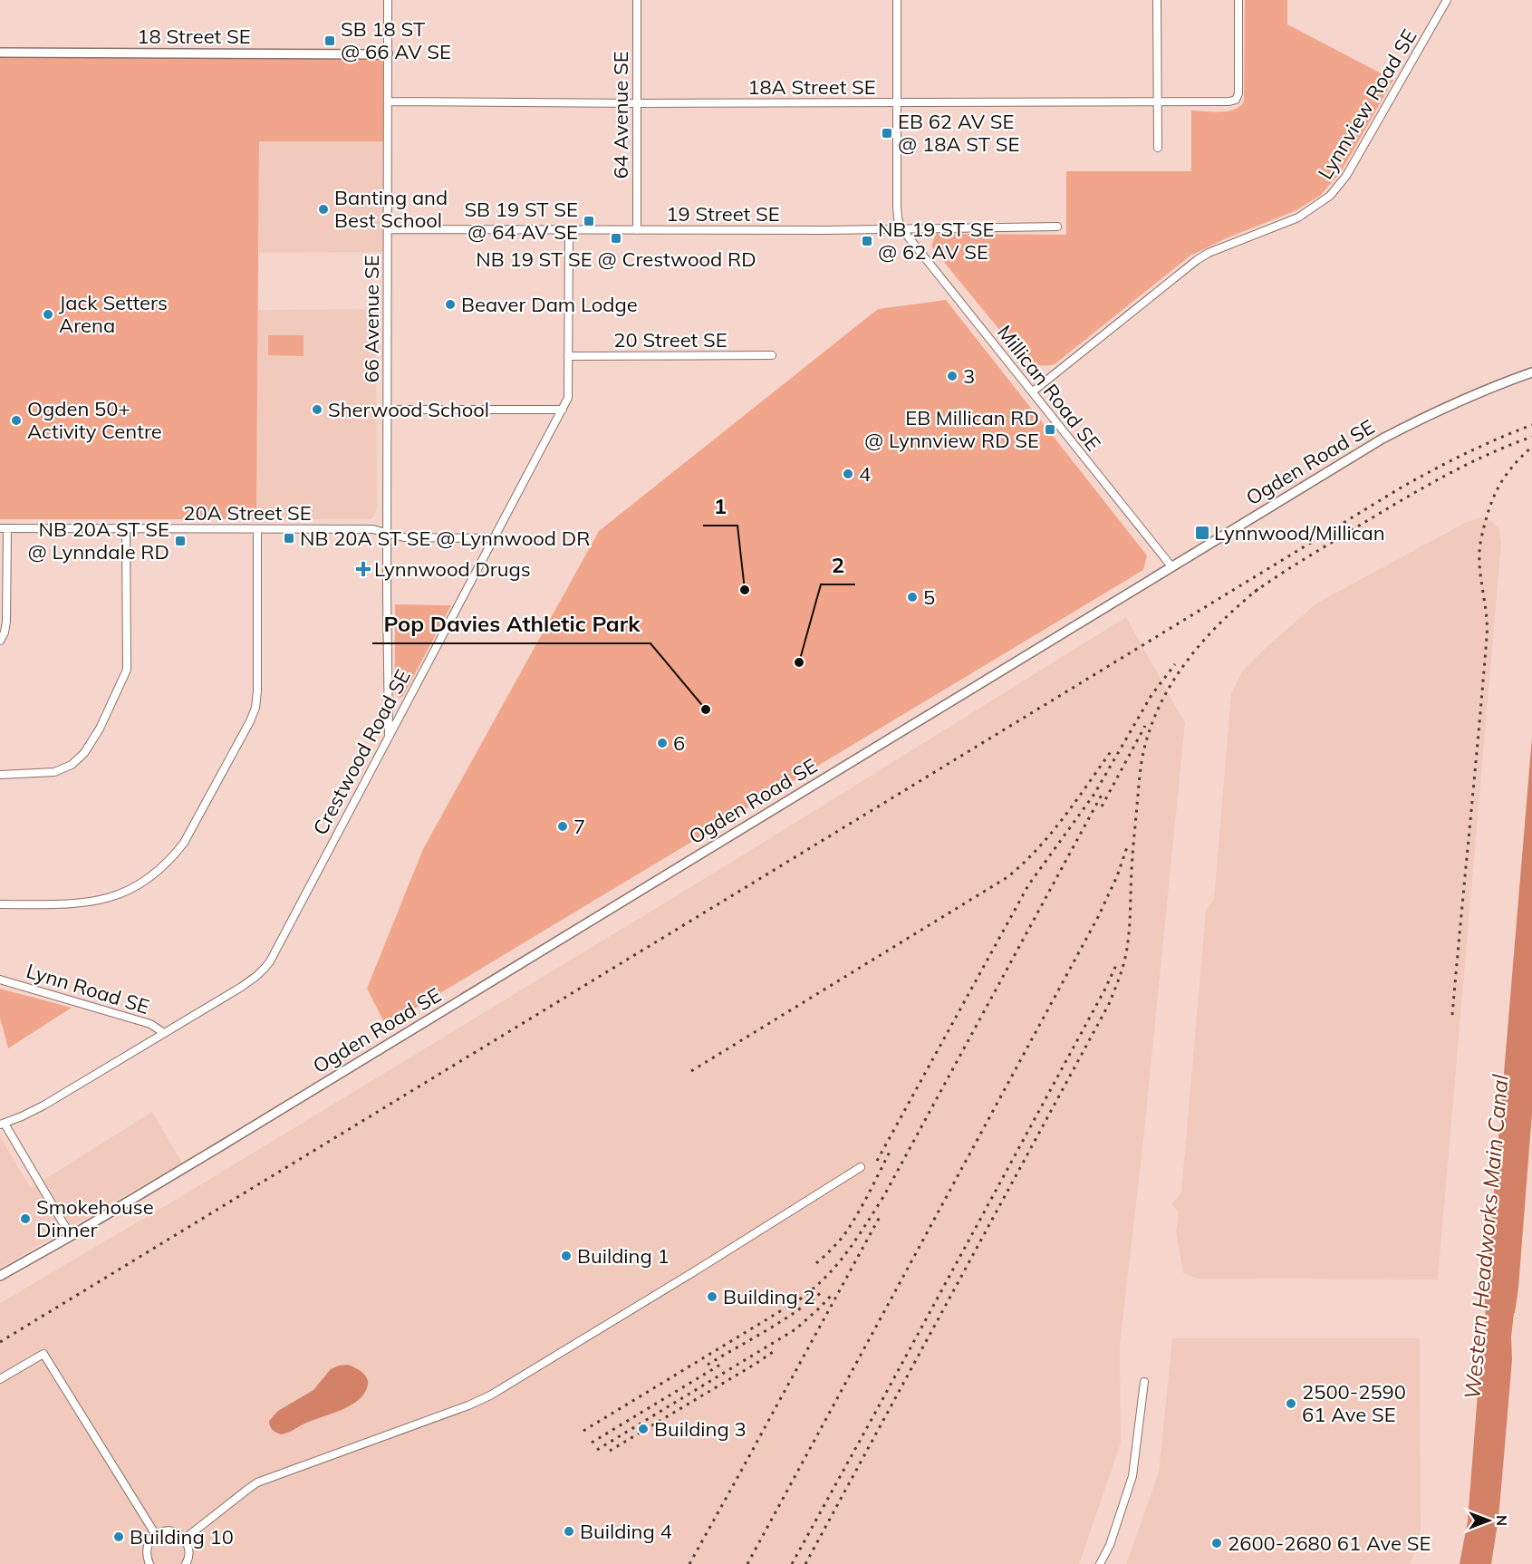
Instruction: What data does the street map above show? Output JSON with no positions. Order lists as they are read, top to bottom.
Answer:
{
  "streets": {
    "street": [
      "18 Street SE",
      "18A Street SE",
      "Lynnview Road SE",
      "64 Avenue SE",
      "19 Street SE",
      "66 Avenue SE",
      "20 Street SE",
      "Millican Road SE",
      "Ogden Road SE",
      "20A Street SE",
      "Crestwood Road SE",
      "Lynn Road SE"
    ]
  },
  "crossings": [
    ["18 Street SE", "66 Avenue SE"],
    ["18A Street SE", "64 Avenue SE"],
    ["18A Street SE", "66 Avenue SE"],
    ["Lynnview Road SE", "Millican Road SE"],
    ["64 Avenue SE", "19 Street SE"],
    ["19 Street SE", "66 Avenue SE"],
    ["19 Street SE", "Millican Road SE"],
    ["19 Street SE", "Crestwood Road SE"],
    ["66 Avenue SE", "20A Street SE"],
    ["66 Avenue SE", "Crestwood Road SE"],
    ["20 Street SE", "Crestwood Road SE"],
    ["Millican Road SE", "Ogden Road SE"],
    ["20A Street SE", "Crestwood Road SE"],
    ["Crestwood Road SE", "Lynn Road SE"]
  ],
  "water": ["Western Headworks Main Canal"],
  "places": {
    "transit": [
      "SB 18 ST @ 66 AV SE",
      "EB 62 AV SE @ 18A ST SE",
      "SB 19 ST SE @ 64 AV SE",
      "NB 19 ST SE @ Crestwood RD",
      "NB 19 ST SE @ 62 AV SE",
      "EB Millican RD @ Lynnview RD SE",
      "Lynnwood/Millican",
      "NB 20A ST SE @ Lynnwood DR",
      "NB 20A ST SE @ Lynndale RD"
    ],
    "other": [
      "Banting and Best School",
      "Beaver Dam Lodge",
      "Jack Setters Arena",
      "3",
      "Sherwood School",
      "Ogden 50+ Activity Centre",
      "4",
      "1",
      "5",
      "2",
      "Pop Davies Athletic Park",
      "6",
      "7",
      "Smokehouse Dinner",
      "Building 1",
      "Building 2",
      "2500-2590 61 Ave SE",
      "Building 3",
      "Building 4",
      "Building 10",
      "2600-2680 61 Ave SE"
    ],
    "health": ["Lynnwood Drugs"]
  },
  "north": "right"
}
